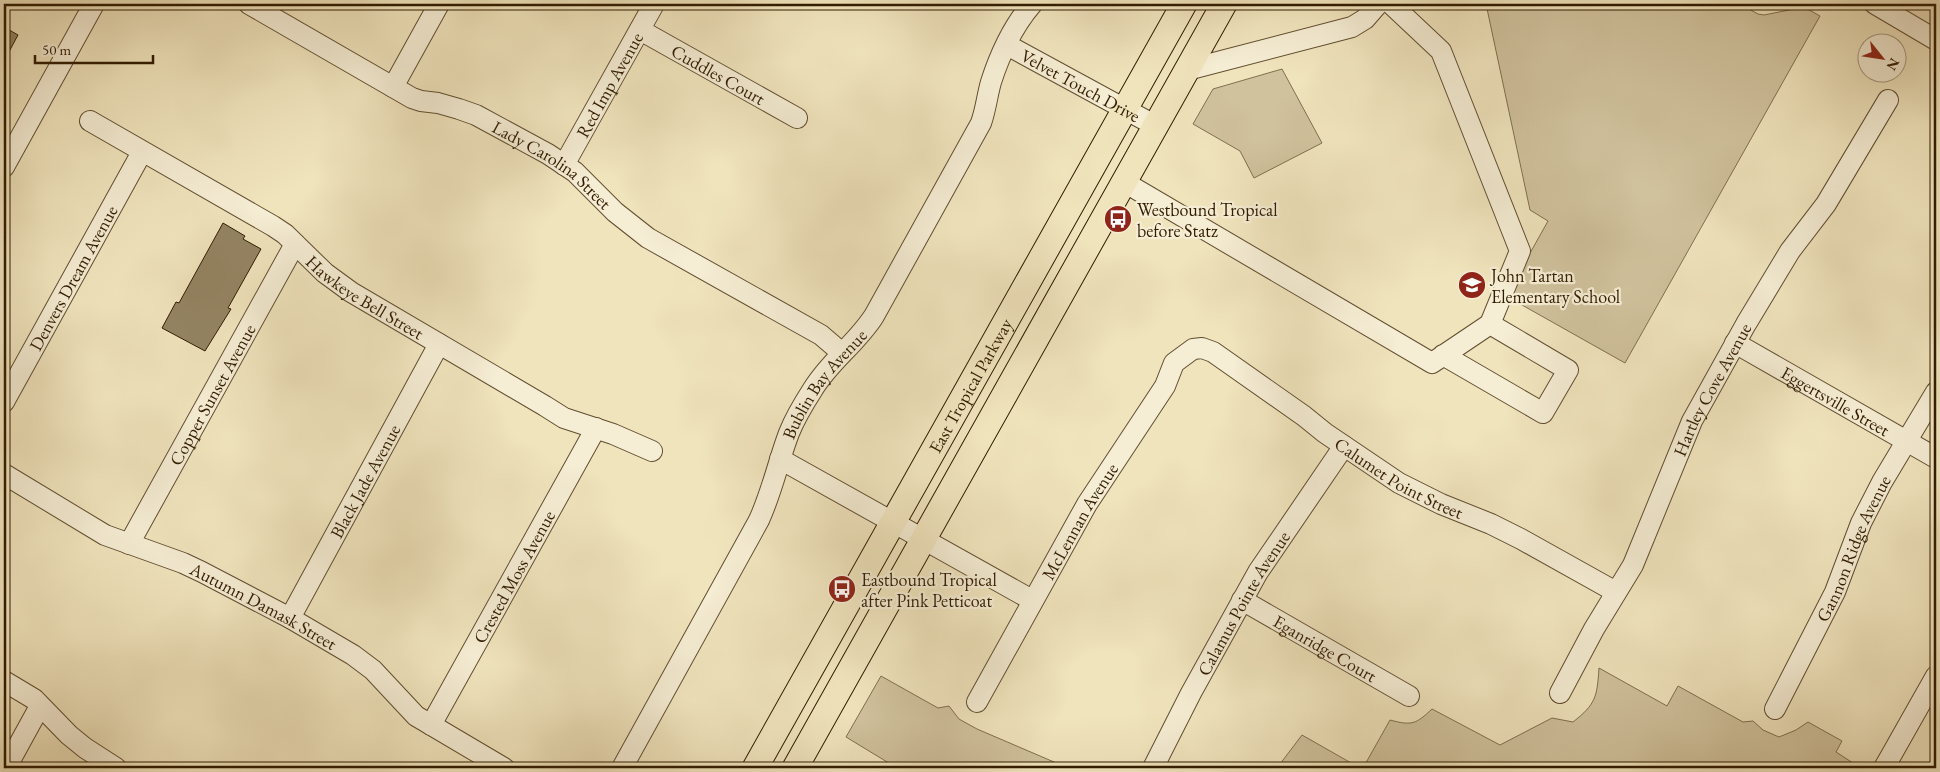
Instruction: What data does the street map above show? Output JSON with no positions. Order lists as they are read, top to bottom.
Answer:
{
  "streets": {
    "main road": ["East Tropical Parkway"],
    "street": [
      "Cuddles Court",
      "Red Imp Avenue",
      "Velvet Touch Drive",
      "Lady Carolina Street",
      "Denvers Dream Avenue",
      "Hawkeye Bell Street",
      "Bublin Bay Avenue",
      "Hartley Cove Avenue",
      "Copper Sunset Avenue",
      "Eggertsville Street",
      "Calumet Point Street",
      "Black Jade Avenue",
      "McLennan Avenue",
      "Gannon Ridge Avenue",
      "Crested Moss Avenue",
      "Calamus Pointe Avenue",
      "Autumn Damask Street",
      "Eganridge Court"
    ]
  },
  "crossings": [
    ["Cuddles Court", "Red Imp Avenue"],
    ["Red Imp Avenue", "Lady Carolina Street"],
    ["Velvet Touch Drive", "Bublin Bay Avenue"],
    ["Velvet Touch Drive", "East Tropical Parkway"],
    ["Lady Carolina Street", "Bublin Bay Avenue"],
    ["Denvers Dream Avenue", "Hawkeye Bell Street"],
    ["Hawkeye Bell Street", "Copper Sunset Avenue"],
    ["Hawkeye Bell Street", "Black Jade Avenue"],
    ["Hawkeye Bell Street", "Crested Moss Avenue"],
    ["Hartley Cove Avenue", "Eggertsville Street"],
    ["Hartley Cove Avenue", "Calumet Point Street"],
    ["Copper Sunset Avenue", "Autumn Damask Street"],
    ["Eggertsville Street", "Gannon Ridge Avenue"],
    ["Calumet Point Street", "McLennan Avenue"],
    ["Calumet Point Street", "Calamus Pointe Avenue"],
    ["Black Jade Avenue", "Autumn Damask Street"],
    ["Crested Moss Avenue", "Autumn Damask Street"],
    ["Calamus Pointe Avenue", "Eganridge Court"]
  ],
  "places": {
    "bus stop": ["Westbound Tropical before Statz", "Eastbound Tropical after Pink Petticoat"],
    "school or university": ["John Tartan Elementary School"]
  },
  "scale_bar": "50 m",
  "north": "bottom right"
}
